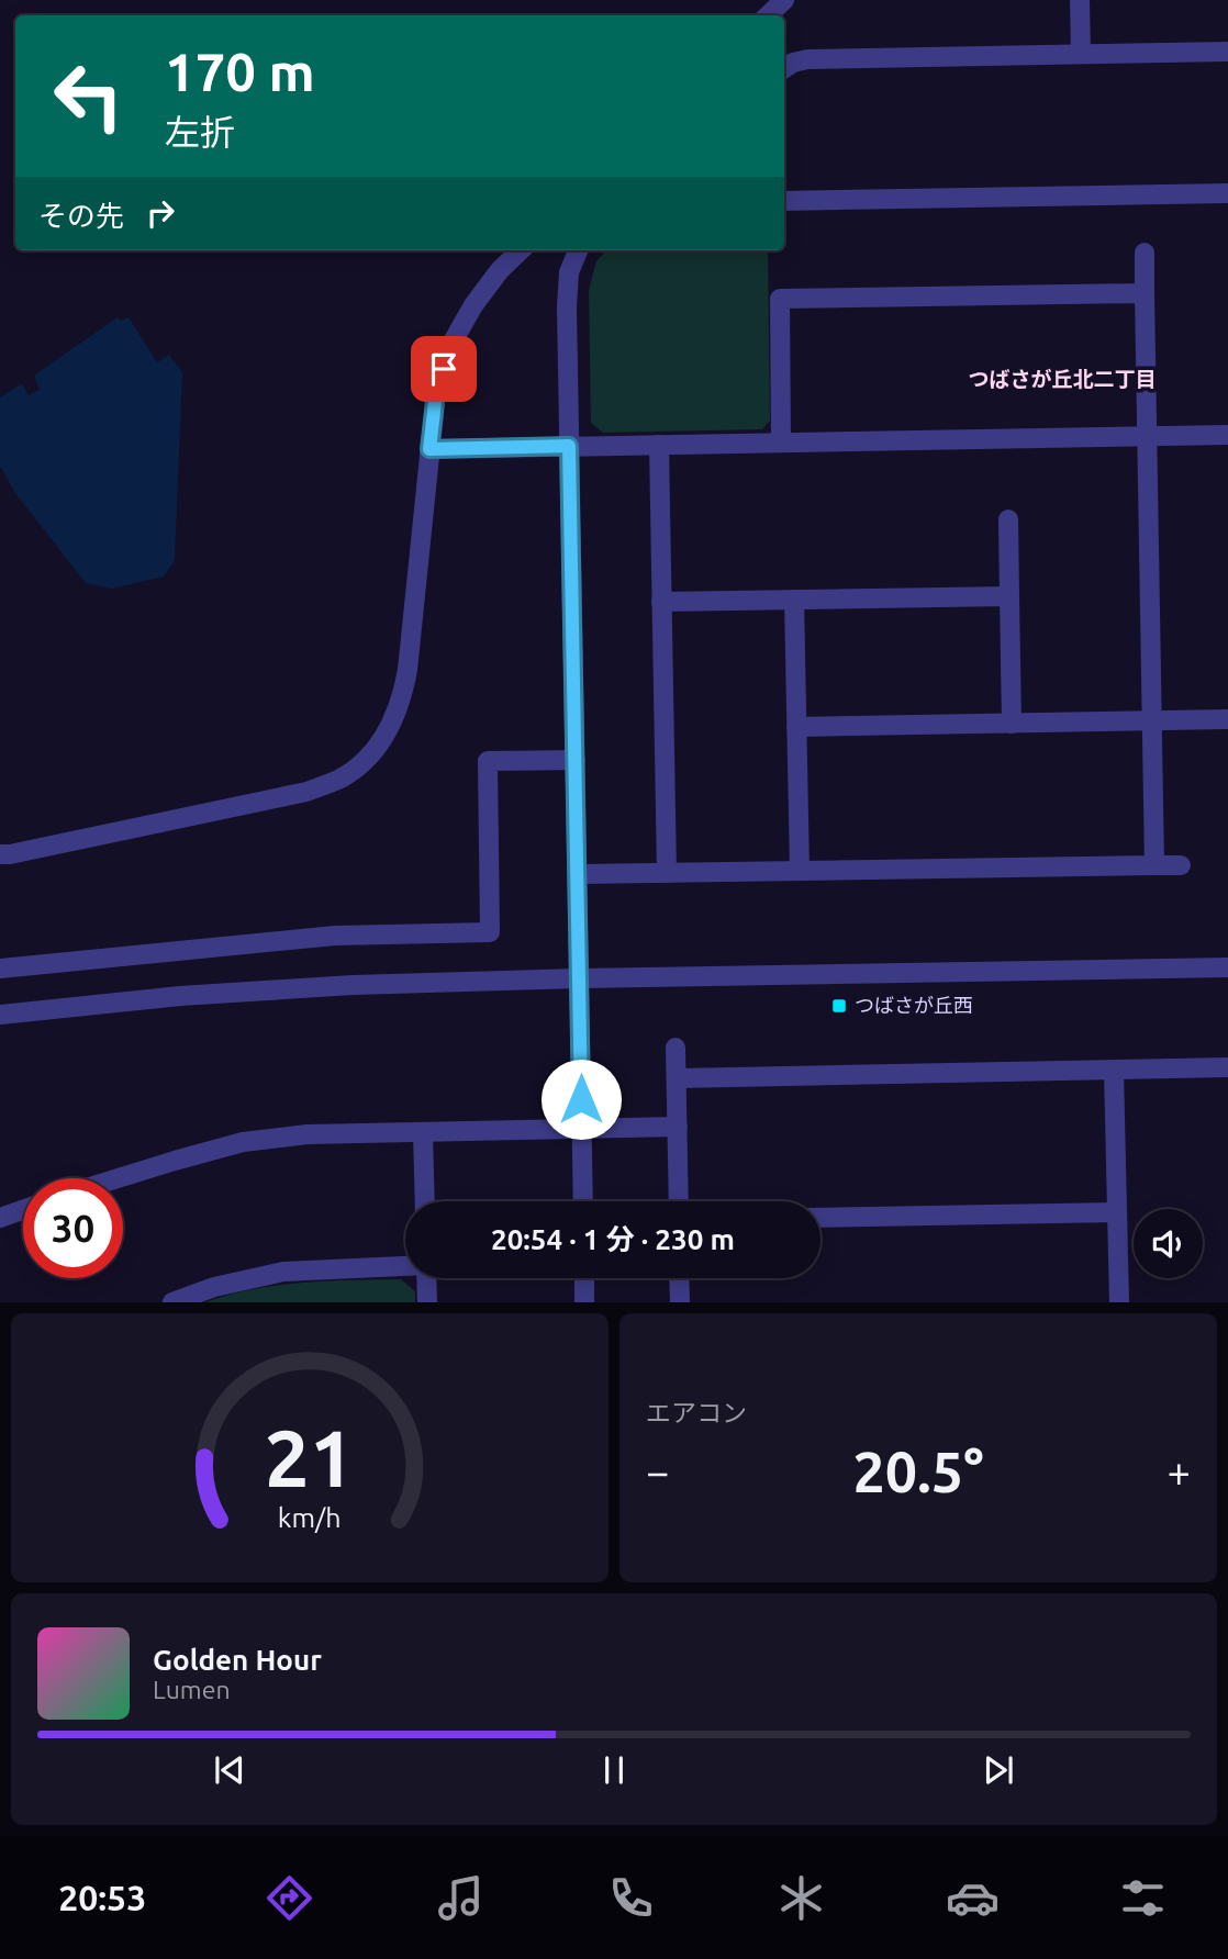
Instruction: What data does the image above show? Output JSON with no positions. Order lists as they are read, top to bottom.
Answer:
{
  "districts": ["つばさが丘北二丁目"],
  "places": {
    "transit": ["つばさが丘西"]
  },
  "page": {
    "turn": ["170 m", "左折"],
    "then": "その先",
    "limit": "30",
    "trip": "20:54 · 1 分 · 230 m",
    "tile": "エアコン",
    "heat": ["−", "20.5°", "+"],
    "song": ["Golden Hour", "Lumen"],
    "tabs": "20:53",
    "gauge": ["21", "km/h"]
  }
}
